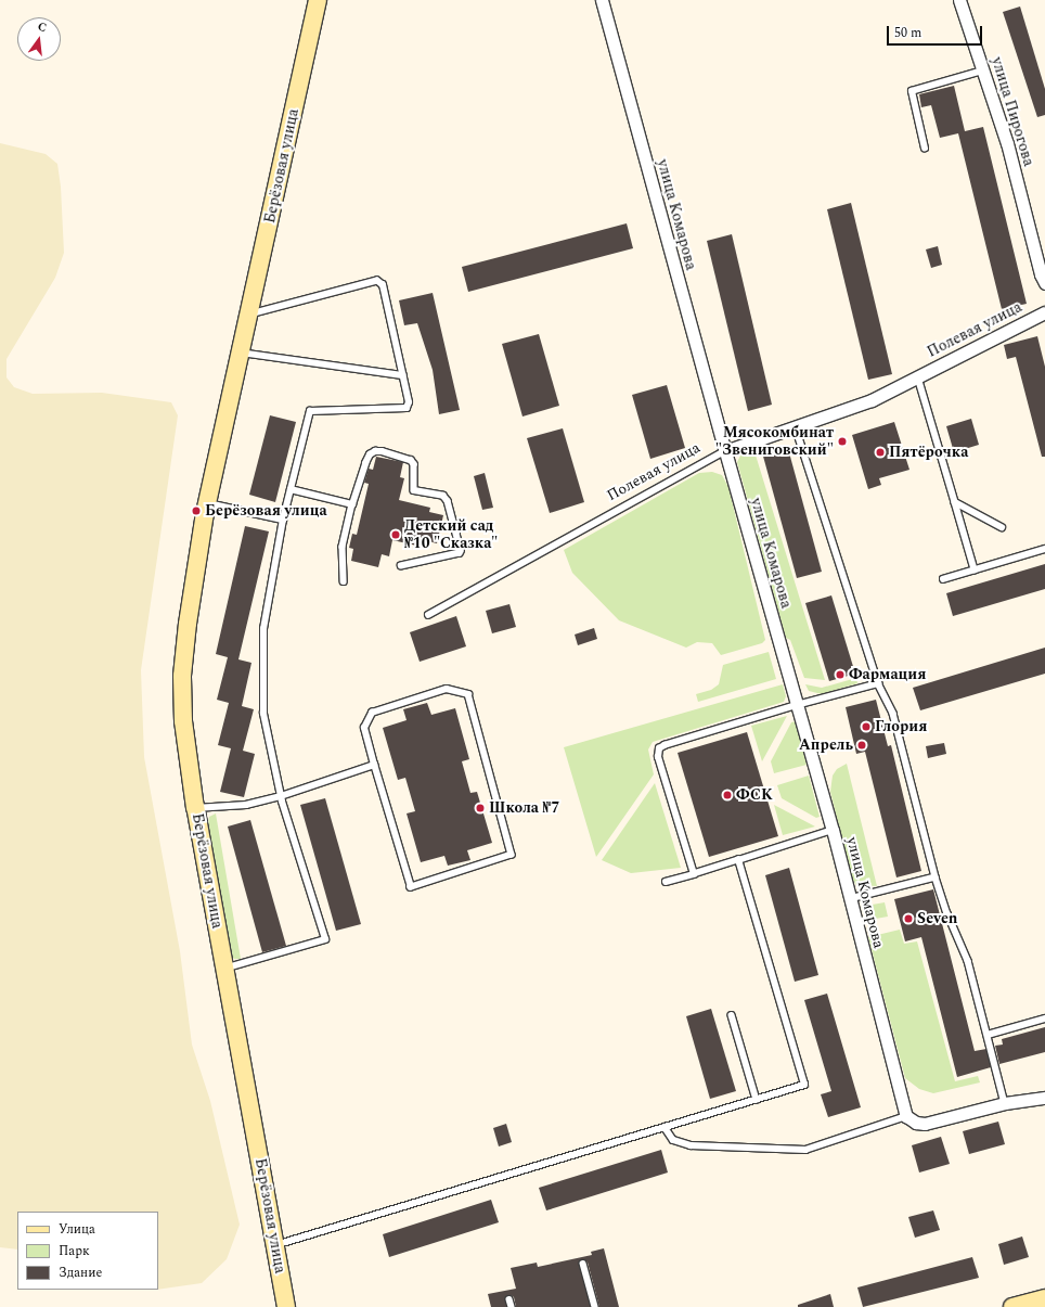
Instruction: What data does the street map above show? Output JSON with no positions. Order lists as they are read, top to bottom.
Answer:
{
  "streets": {
    "street": [
      "улица Пирогова",
      "Берёзовая улица",
      "улица Комарова",
      "Полевая улица"
    ]
  },
  "crossings": [
    ["улица Комарова", "Полевая улица"]
  ],
  "places": [
    "Мясокомбинат \"Звениговский\"",
    "Пятёрочка",
    "Берёзовая улица",
    "Детский сад №10 \"Сказка\"",
    "Фармация",
    "Глория",
    "Апрель",
    "ФСК",
    "Школа №7",
    "Seven"
  ],
  "legend": ["Улица", "Парк", "Здание"],
  "scale_bar": "50 m",
  "north": "top"
}
